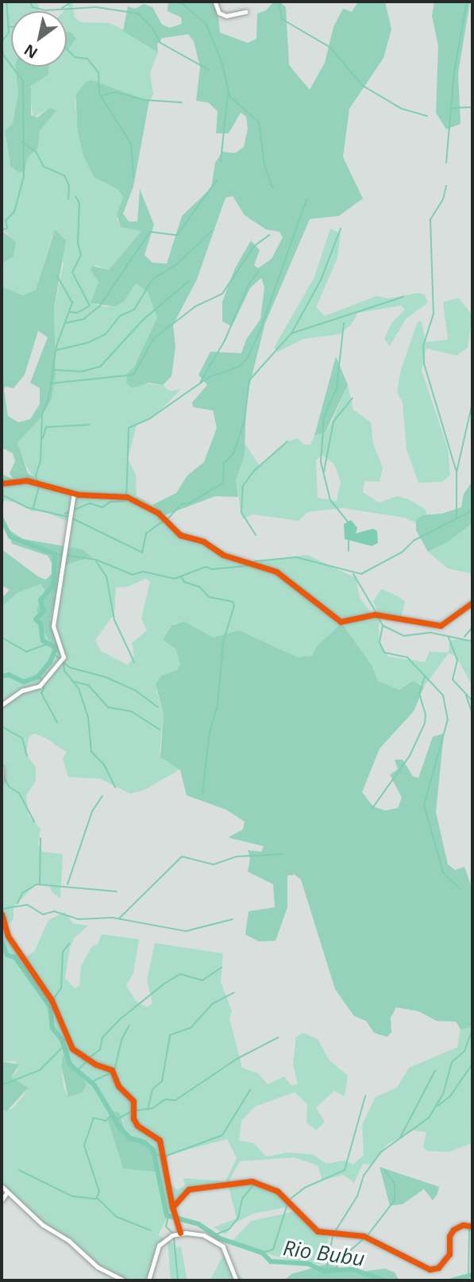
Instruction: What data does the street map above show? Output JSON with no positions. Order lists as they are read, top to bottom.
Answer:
{
  "water": ["Rio Bubu"],
  "north": "bottom left"
}
